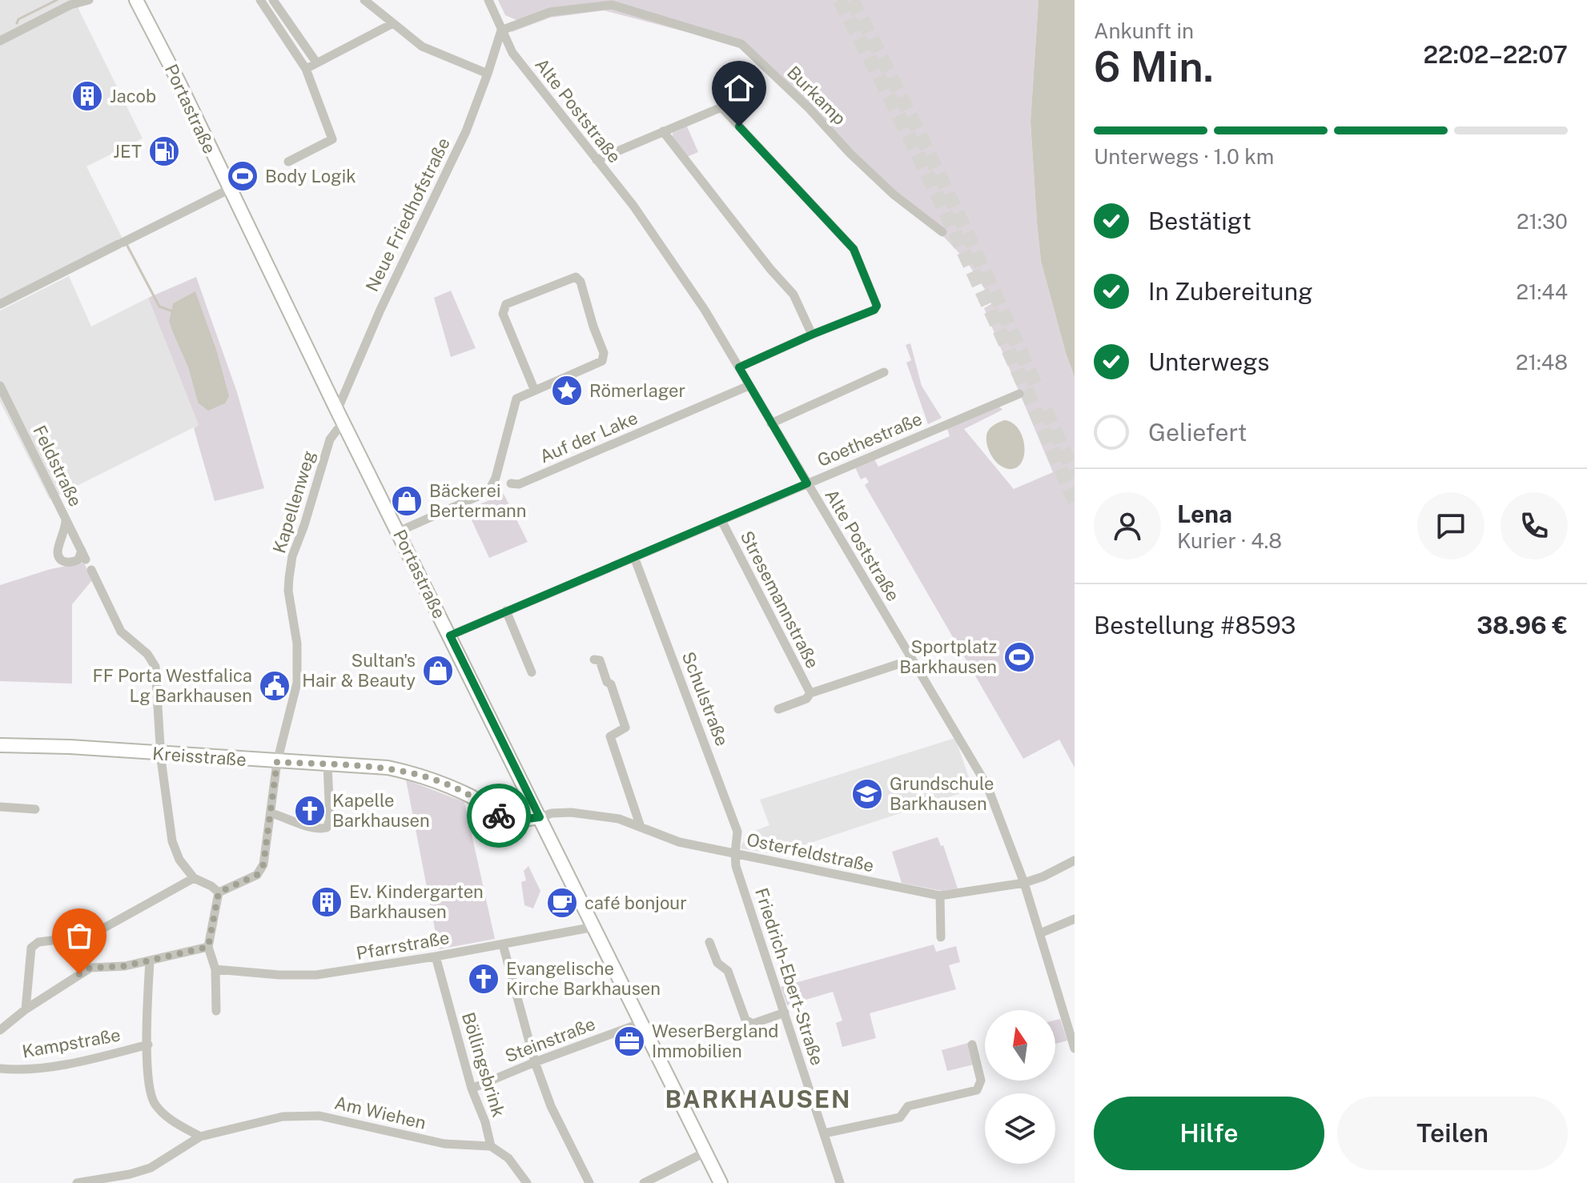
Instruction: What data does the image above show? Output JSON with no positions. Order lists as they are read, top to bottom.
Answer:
{
  "streets": {
    "main road": ["Portastraße", "Kreisstraße"],
    "street": [
      "Burkamp",
      "Alte Poststraße",
      "Neue Friedhofstraße",
      "Auf der Lake",
      "Goethestraße",
      "Feldstraße",
      "Kapellenweg",
      "Stresemannstraße",
      "Schulstraße",
      "Osterfeldstraße",
      "Pfarrstraße",
      "Friedrich-Ebert-Straße",
      "Steinstraße",
      "Kampstraße",
      "Böllingsbrink",
      "Am Wiehen"
    ]
  },
  "crossings": [
    ["Burkamp", "Alte Poststraße"],
    ["Burkamp", "Neue Friedhofstraße"],
    ["Portastraße", "Neue Friedhofstraße"],
    ["Portastraße", "Goethestraße"],
    ["Portastraße", "Kapellenweg"],
    ["Portastraße", "Kreisstraße"],
    ["Portastraße", "Osterfeldstraße"],
    ["Portastraße", "Pfarrstraße"],
    ["Portastraße", "Steinstraße"],
    ["Alte Poststraße", "Neue Friedhofstraße"],
    ["Alte Poststraße", "Auf der Lake"],
    ["Alte Poststraße", "Goethestraße"],
    ["Alte Poststraße", "Stresemannstraße"],
    ["Alte Poststraße", "Osterfeldstraße"],
    ["Goethestraße", "Stresemannstraße"],
    ["Goethestraße", "Schulstraße"],
    ["Kapellenweg", "Kreisstraße"],
    ["Schulstraße", "Osterfeldstraße"],
    ["Schulstraße", "Friedrich-Ebert-Straße"],
    ["Kreisstraße", "Osterfeldstraße"],
    ["Osterfeldstraße", "Friedrich-Ebert-Straße"],
    ["Pfarrstraße", "Böllingsbrink"],
    ["Steinstraße", "Böllingsbrink"],
    ["Böllingsbrink", "Am Wiehen"]
  ],
  "districts": ["BARKHAUSEN"],
  "places": {
    "building": ["Jacob", "Ev. Kindergarten Barkhausen"],
    "fuel station": ["JET"],
    "sports": ["Body Logik", "Sportplatz Barkhausen"],
    "place": ["Römerlager"],
    "shop": ["Bäckerei Bertermann", "Sultan's Hair & Beauty"],
    "public building": ["FF Porta Westfalica Lg Barkhausen"],
    "school or university": ["Grundschule Barkhausen"],
    "church": ["Kapelle Barkhausen", "Evangelische Kirche Barkhausen"],
    "cafe": ["café bonjour"],
    "office": ["WeserBergland Immobilien"]
  },
  "north": "top",
  "page": {
    "heading": ["6 Min.", "Ankunft in", "22:02–22:07"],
    "panel": [
      "Lena",
      "Kurier · 4.8",
      "Bestellung #8593",
      "38.96 €"
    ],
    "bar": "Unterwegs · 1.0 km",
    "list": [
      ["Bestätigt", "21:30"],
      ["In Zubereitung", "21:44"],
      ["Unterwegs", "21:48"],
      "Geliefert"
    ],
    "buttons": ["Hilfe", "Teilen"]
  }
}
